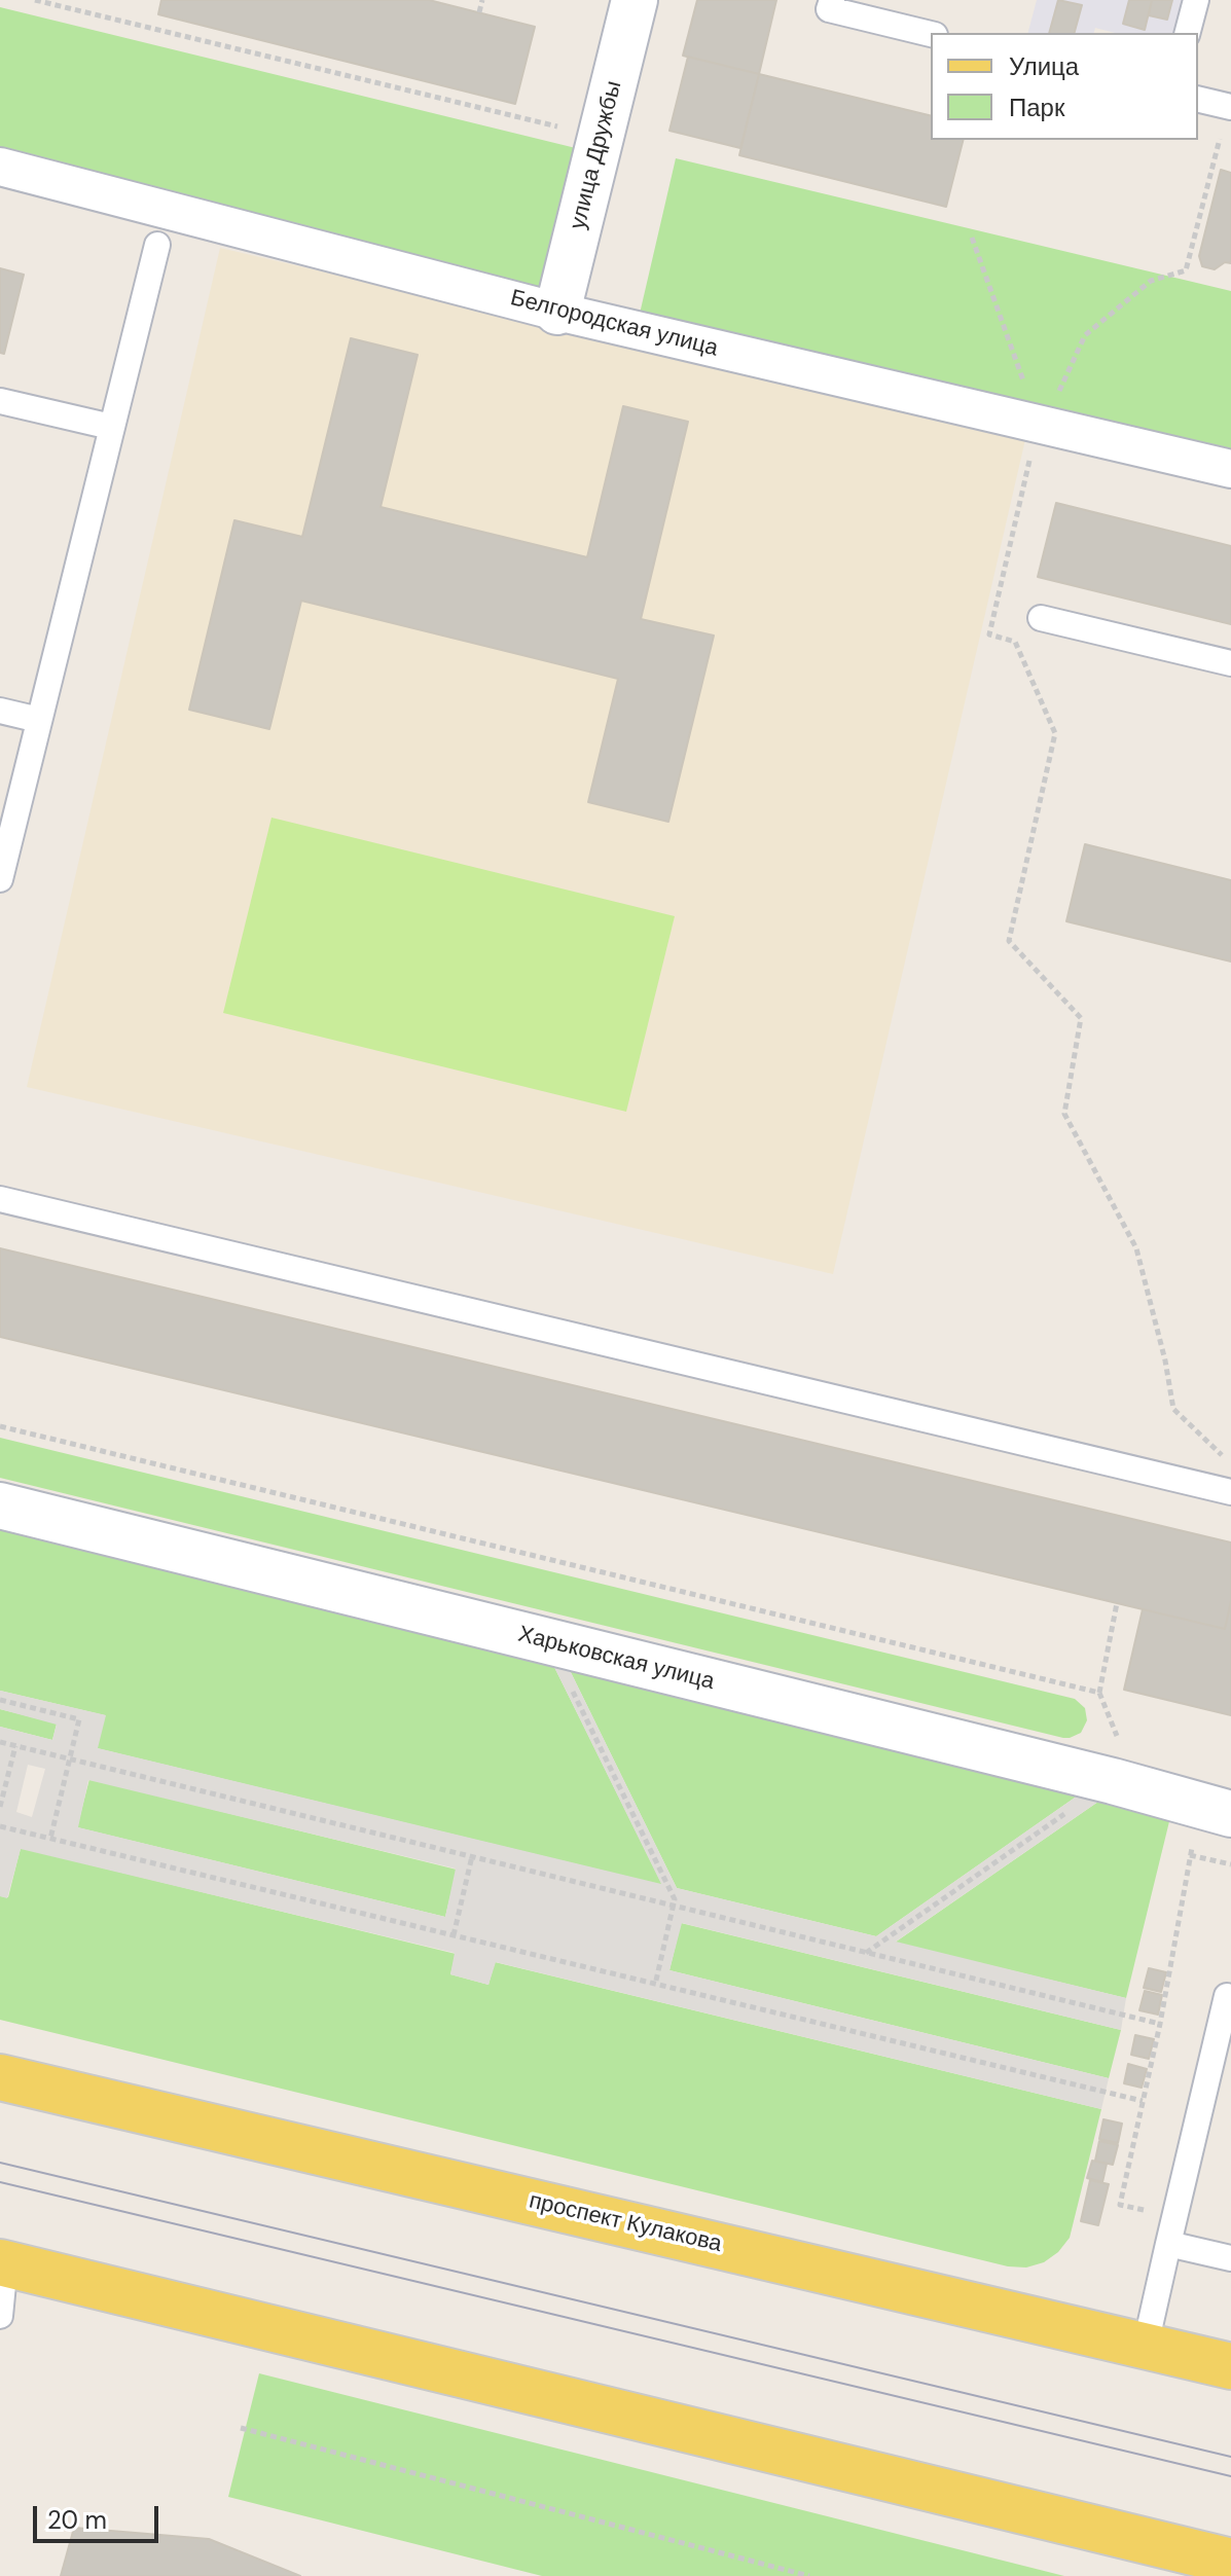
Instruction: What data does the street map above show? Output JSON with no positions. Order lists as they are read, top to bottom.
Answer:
{
  "streets": {
    "main road": ["проспект Кулакова"],
    "street": ["улица Дружбы", "Белгородская улица", "Харьковская улица"]
  },
  "crossings": [
    ["улица Дружбы", "Белгородская улица"]
  ],
  "legend": ["Улица", "Парк"],
  "scale_bar": "20 m"
}
